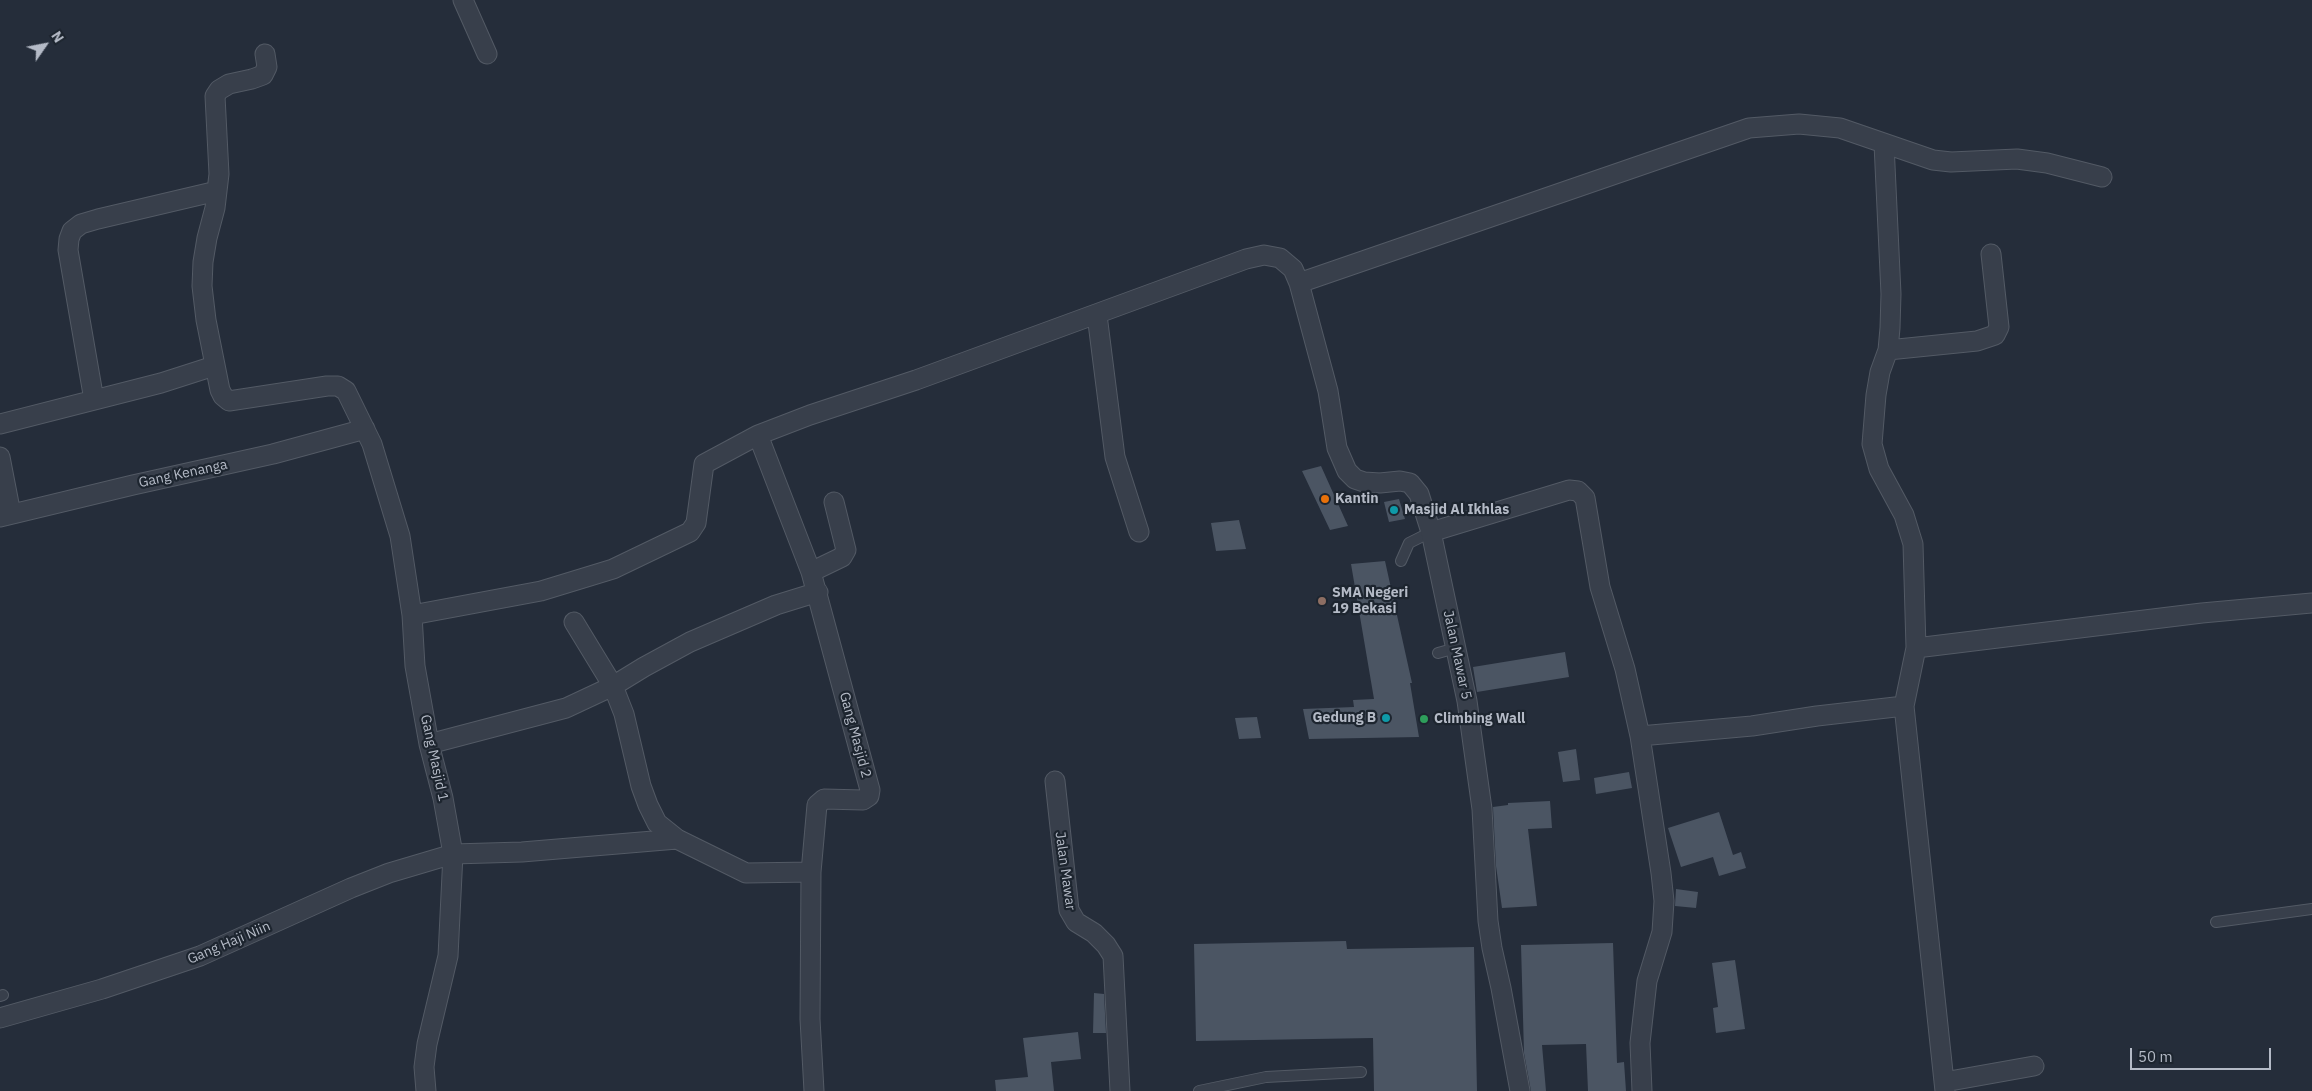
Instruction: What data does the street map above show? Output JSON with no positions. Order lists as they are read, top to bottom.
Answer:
{
  "streets": {
    "street": [
      "Gang Kenanga",
      "Jalan Mawar 5",
      "Gang Masjid 2",
      "Gang Masjid 1",
      "Jalan Mawar",
      "Gang Haji Niin"
    ]
  },
  "crossings": [
    ["Gang Kenanga", "Gang Masjid 1"],
    ["Gang Masjid 1", "Gang Haji Niin"]
  ],
  "places": [
    "Kantin",
    "Masjid Al Ikhlas",
    "SMA Negeri 19 Bekasi",
    "Gedung B",
    "Climbing Wall"
  ],
  "scale_bar": "50 m",
  "north": "top right"
}
